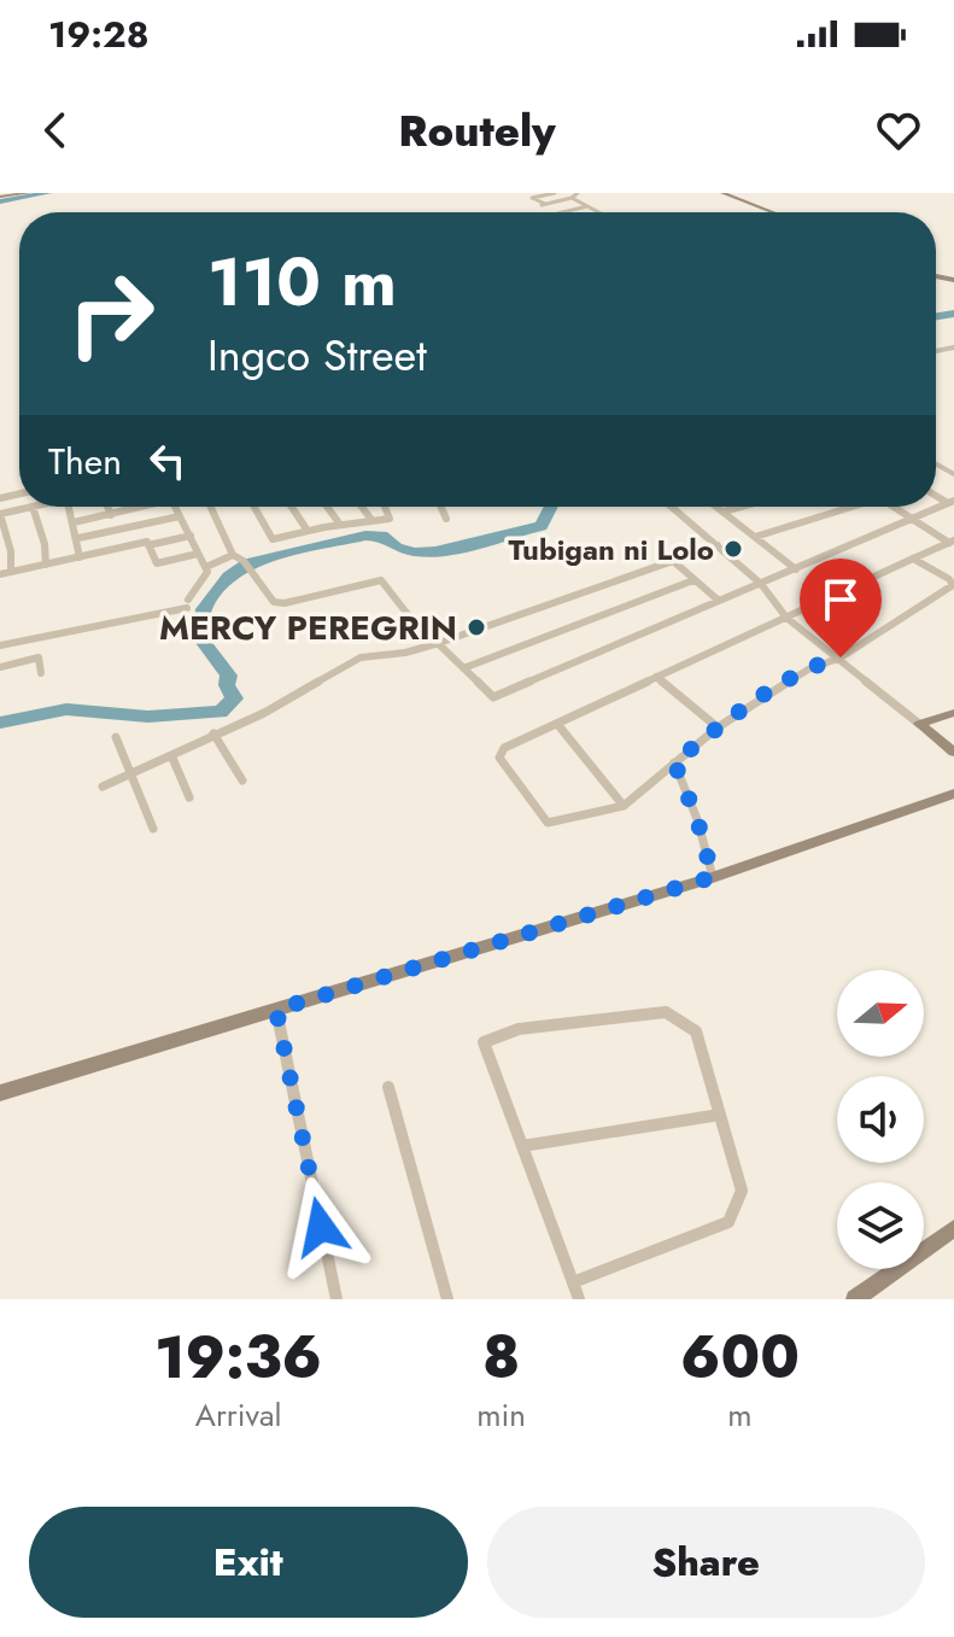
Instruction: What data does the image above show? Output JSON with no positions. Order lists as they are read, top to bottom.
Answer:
{
  "places": ["Tubigan ni Lolo", "MERCY PEREGRIN"],
  "north": "right",
  "page": {
    "status": "19:28",
    "header": "Routely",
    "turn": ["110 m", "Ingco Street"],
    "then": "Then",
    "eta": [
      "19:36",
      "Arrival",
      "8",
      "min",
      "600",
      "m"
    ],
    "buttons": ["Exit", "Share"]
  }
}
